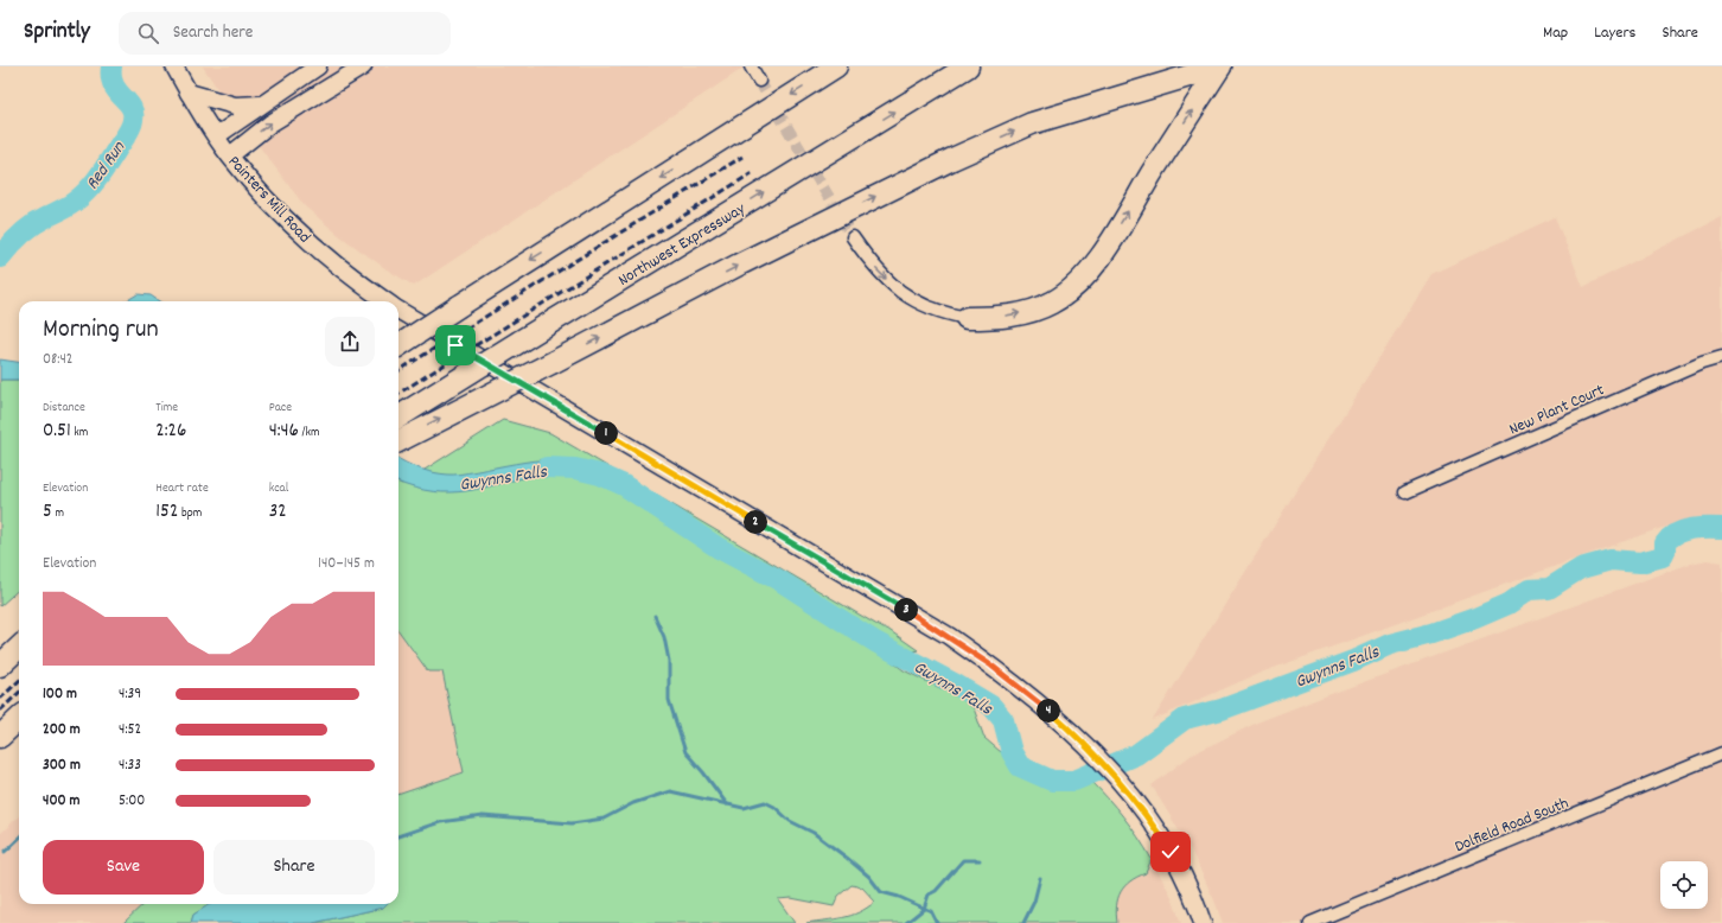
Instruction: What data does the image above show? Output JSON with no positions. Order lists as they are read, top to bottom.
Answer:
{
  "streets": {
    "highway": ["Northwest Expressway"],
    "main road": ["Painters Mill Road"],
    "street": ["New Plant Court", "Dolfield Road South"]
  },
  "water": ["Red Run", "Gwynns Falls"],
  "page": {
    "header": "Sprintly",
    "search": "Search here",
    "nav": ["Map", "Layers", "Share"],
    "heading": ["Morning run", "08:42"],
    "stats": [
      ["Distance", "0.51 km"],
      ["Time", "2:26"],
      ["Pace", "4:46 /km"],
      ["Elevation", "5 m"],
      ["Heart rate", "152 bpm"],
      ["kcal", "32"]
    ],
    "pins": [
      "1",
      "2",
      "3",
      "4"
    ],
    "chart": ["Elevation", "140–145 m"],
    "list": [
      {
        "name": "100 m",
        "note": "4:39"
      },
      {
        "name": "200 m",
        "note": "4:52"
      },
      {
        "name": "300 m",
        "note": "4:33"
      },
      {
        "name": "400 m",
        "note": "5:00"
      }
    ],
    "buttons": ["Save", "Share"]
  }
}
